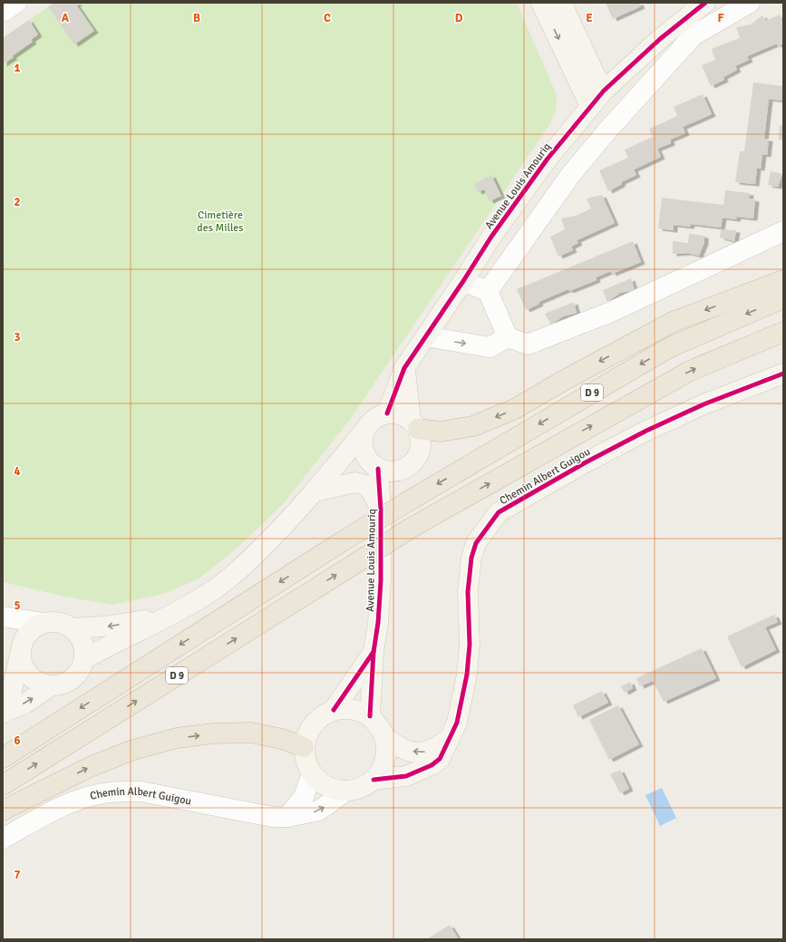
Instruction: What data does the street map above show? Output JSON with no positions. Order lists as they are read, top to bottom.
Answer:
{
  "streets": {
    "highway": ["D 9"],
    "street": ["Avenue Louis Amouriq", "Chemin Albert Guigou"]
  },
  "crossings": [
    ["Avenue Louis Amouriq", "D 9"],
    ["Avenue Louis Amouriq", "Chemin Albert Guigou"]
  ],
  "parks": ["Cimetière des Milles"],
  "grid": {
    "columns": [
      "A",
      "B",
      "C",
      "D",
      "E",
      "F"
    ],
    "rows": [
      "1",
      "2",
      "3",
      "4",
      "5",
      "6",
      "7"
    ]
  }
}
